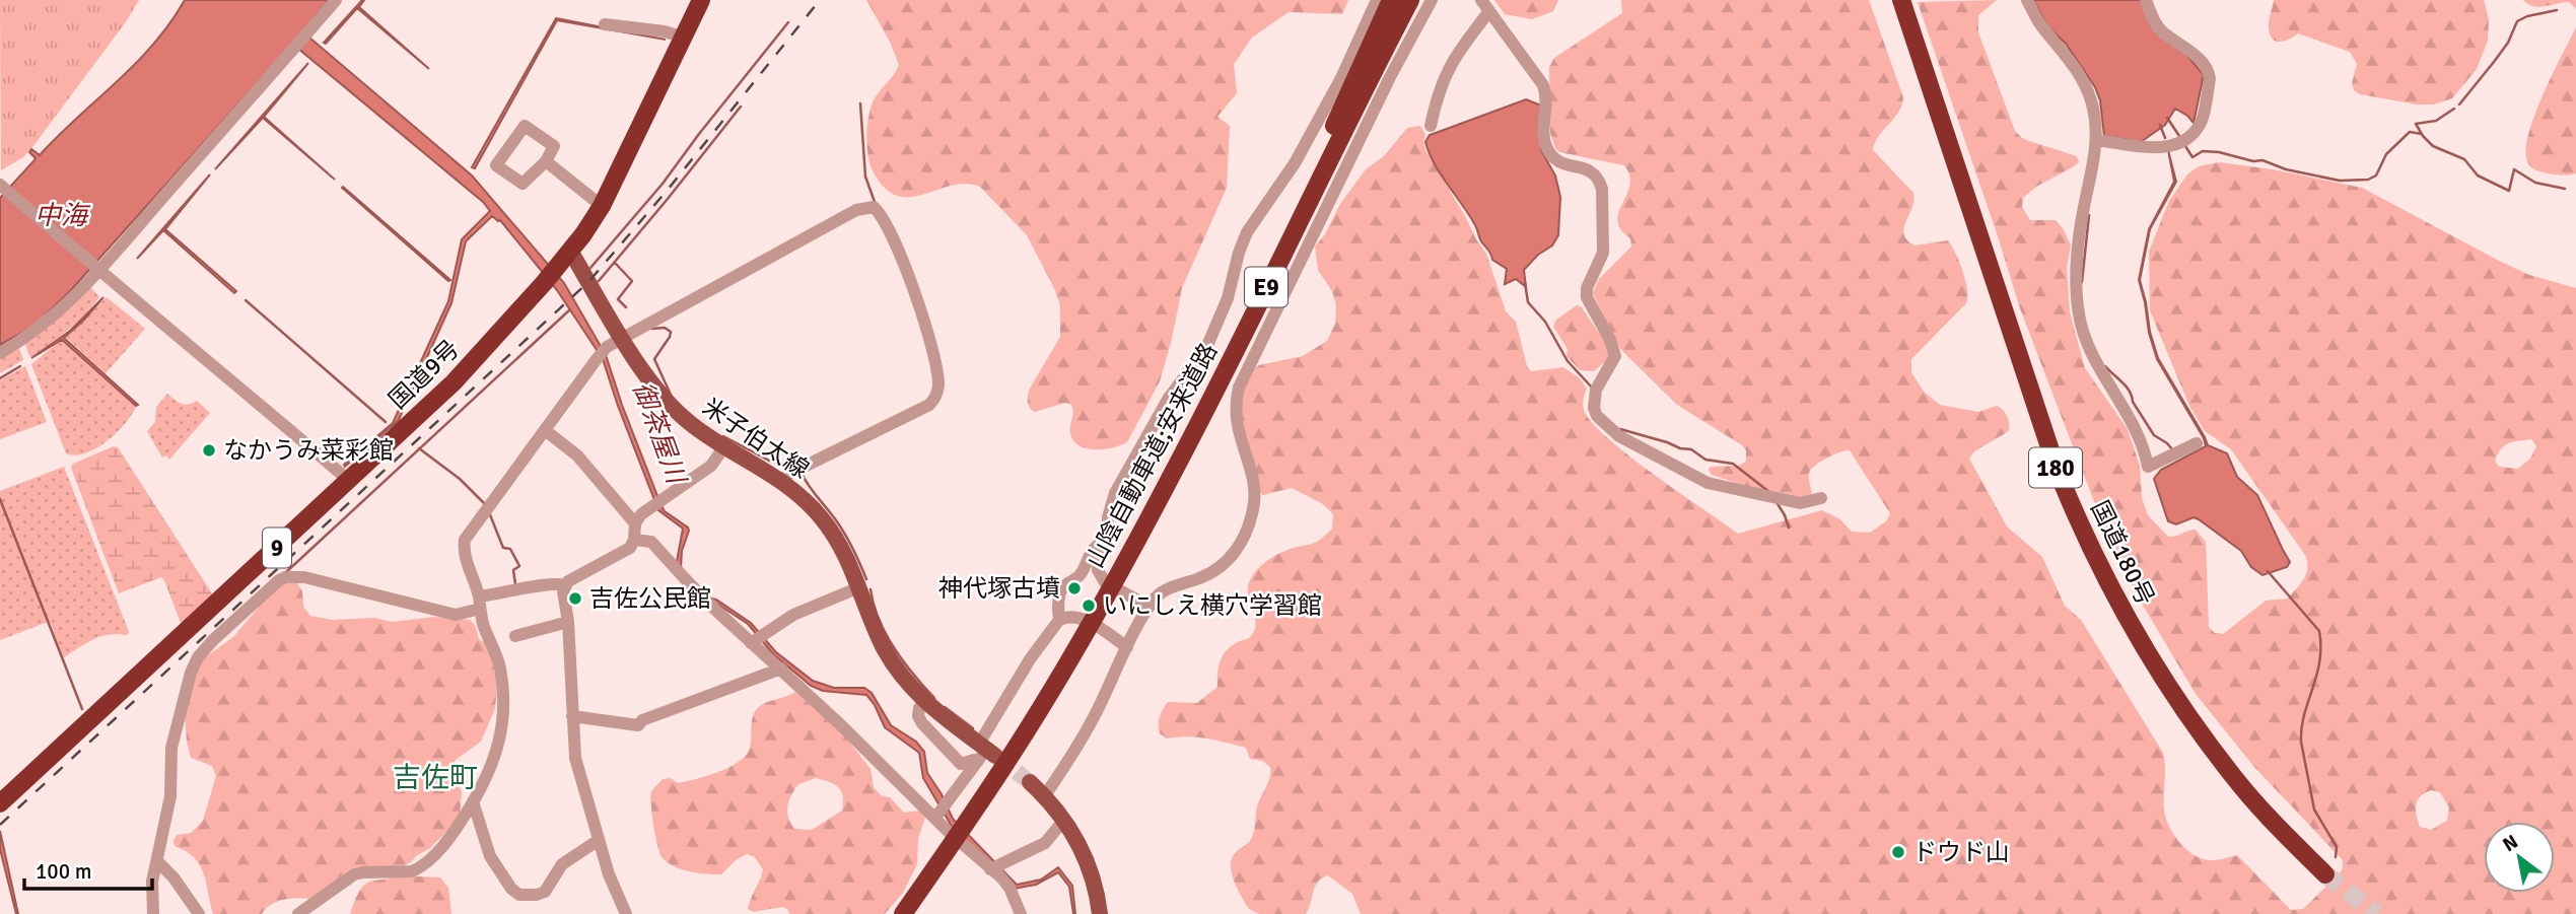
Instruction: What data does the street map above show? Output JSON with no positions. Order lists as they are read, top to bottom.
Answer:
{
  "streets": {
    "highway": [
      "E9",
      "国道9号",
      "山陰自動車道;安来道路",
      "180",
      "9",
      "国道180号"
    ],
    "main road": ["米子伯太線"]
  },
  "crossings": [
    ["国道9号", "米子伯太線"]
  ],
  "districts": ["吉佐町"],
  "water": ["中海", "御茶屋川"],
  "places": [
    "なかうみ菜彩館",
    "神代塚古墳",
    "吉佐公民館",
    "いにしえ横穴学習館",
    "ドウド山"
  ],
  "scale_bar": "100 m",
  "north": "top left"
}
